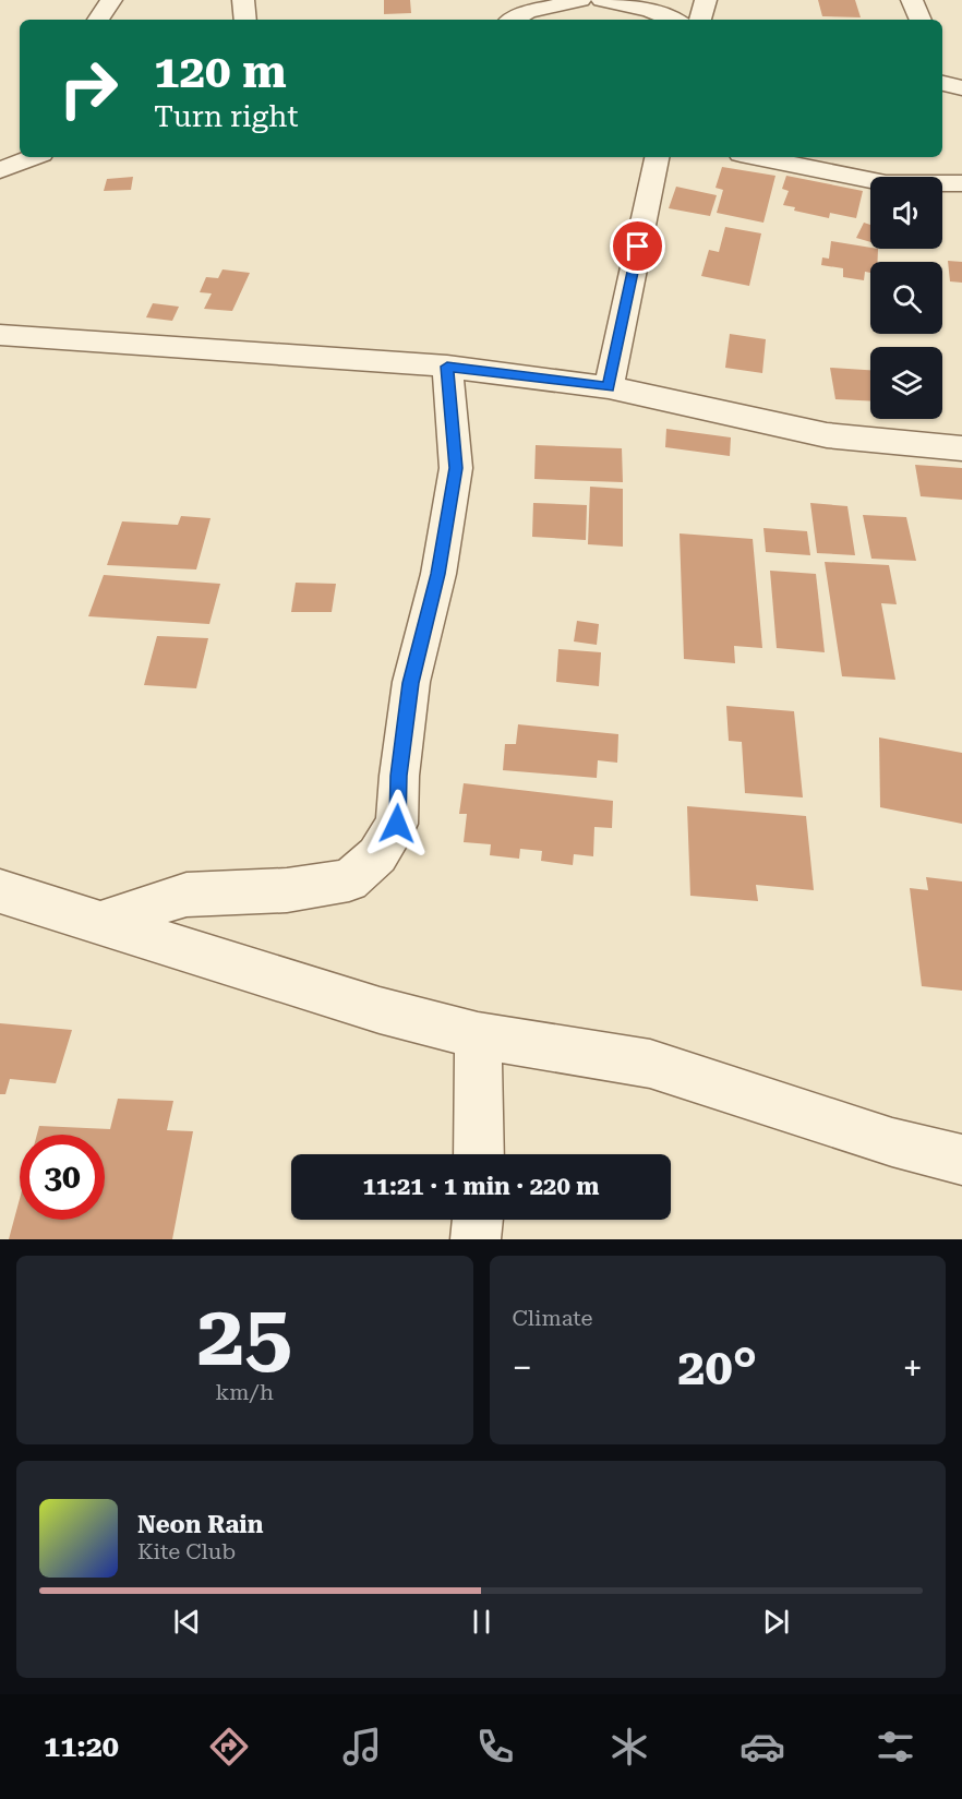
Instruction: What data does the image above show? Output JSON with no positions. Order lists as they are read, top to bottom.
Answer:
{
  "page": {
    "turn": ["120 m", "Turn right"],
    "limit": "30",
    "trip": "11:21 · 1 min · 220 m",
    "tile": [
      ["25", "km/h"],
      "Climate"
    ],
    "heat": ["−", "20°", "+"],
    "song": ["Neon Rain", "Kite Club"],
    "tabs": "11:20"
  }
}
